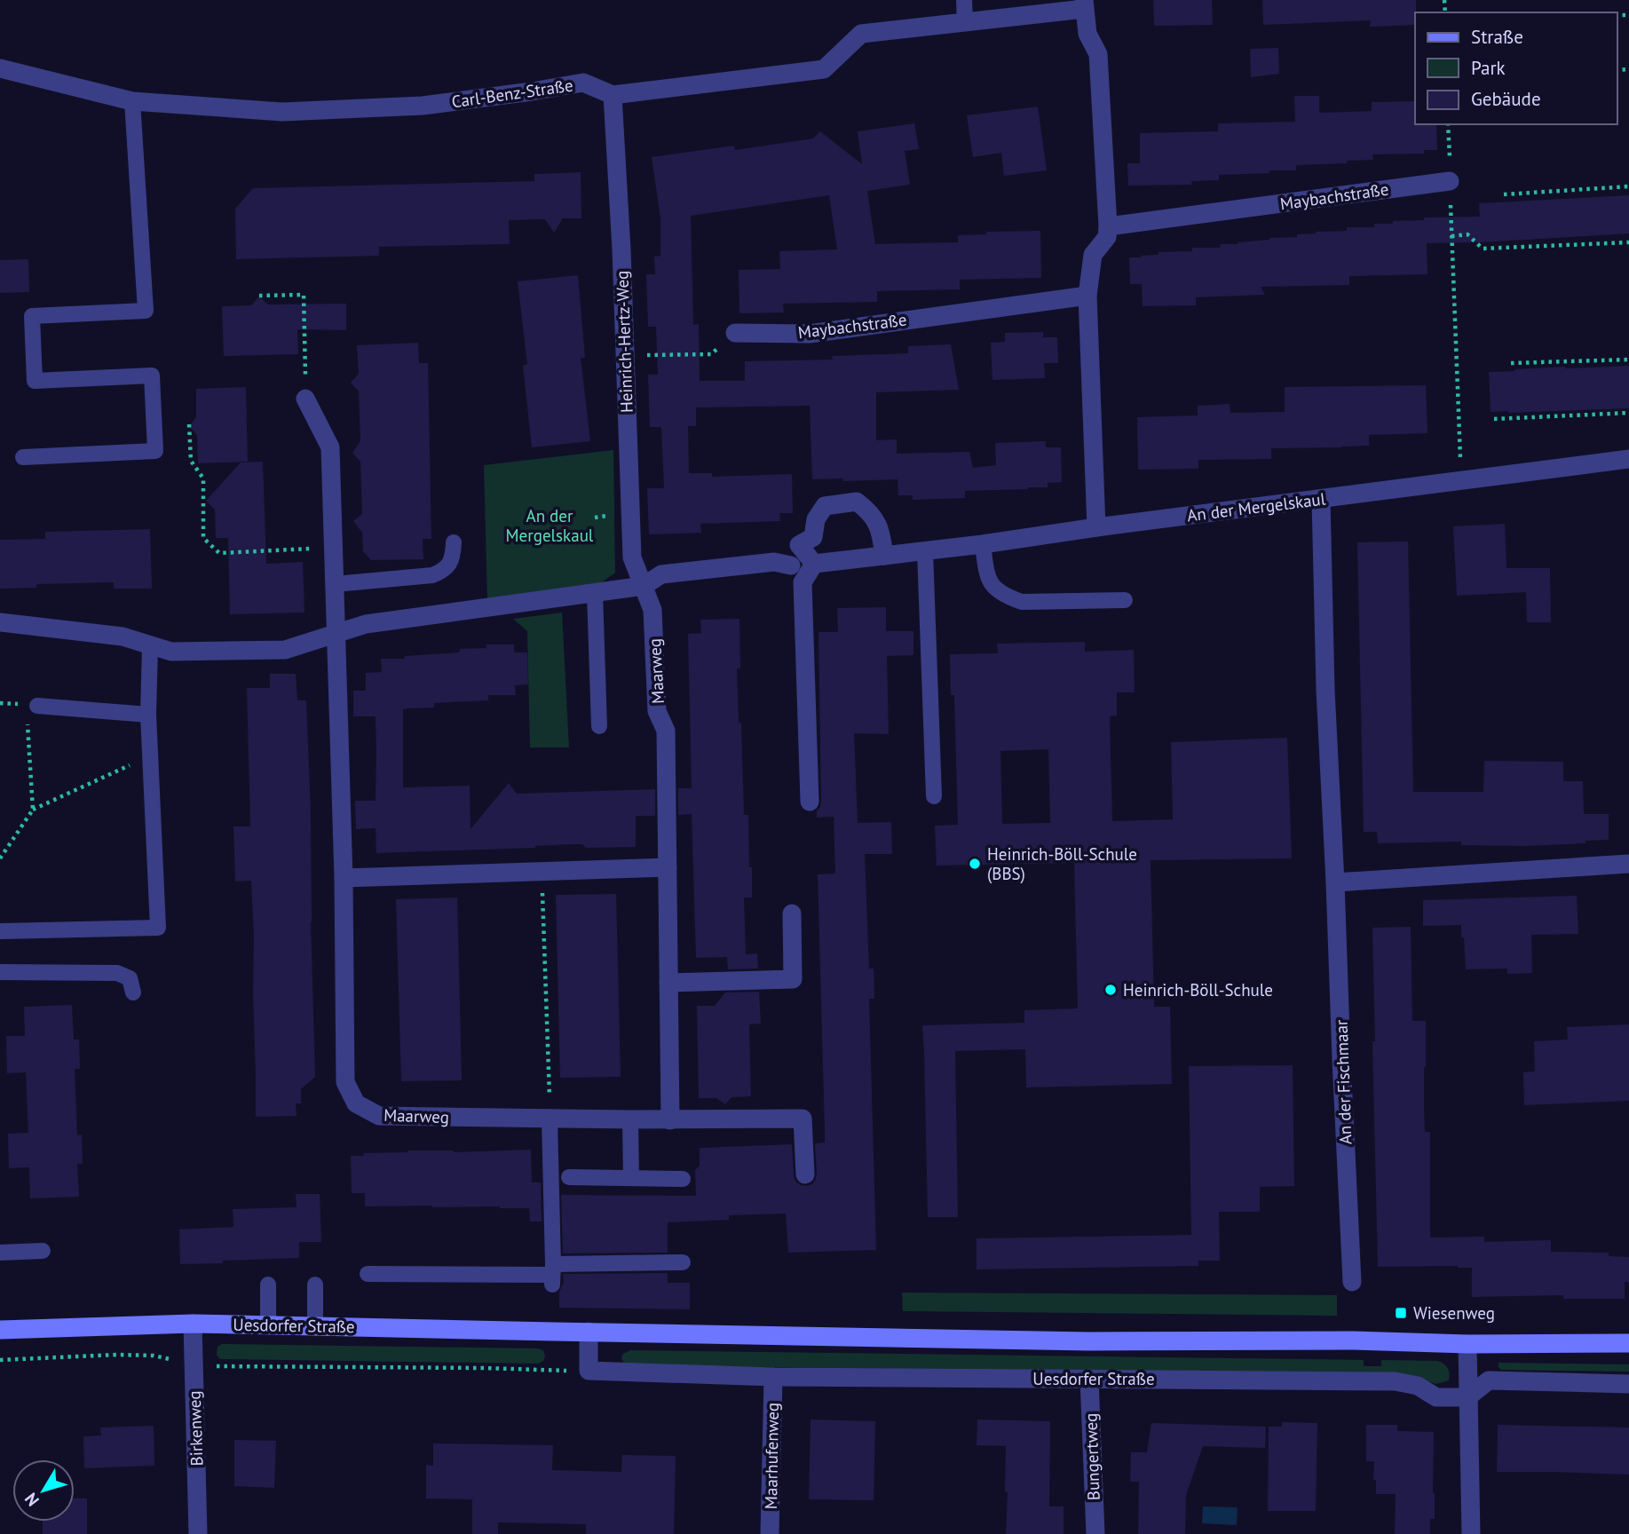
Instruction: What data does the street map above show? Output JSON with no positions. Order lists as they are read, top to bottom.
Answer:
{
  "streets": {
    "street": [
      "Carl-Benz-Straße",
      "Maybachstraße",
      "Heinrich-Hertz-Weg",
      "An der Mergelskaul",
      "Maarweg",
      "An der Fischmaar",
      "Uesdorfer Straße",
      "Birkenweg",
      "Maarhufenweg",
      "Bungertweg"
    ]
  },
  "crossings": [
    ["Carl-Benz-Straße", "Heinrich-Hertz-Weg"],
    ["Heinrich-Hertz-Weg", "Maarweg"],
    ["An der Mergelskaul", "An der Fischmaar"],
    ["Uesdorfer Straße", "Birkenweg"],
    ["Uesdorfer Straße", "Maarhufenweg"],
    ["Uesdorfer Straße", "Bungertweg"]
  ],
  "parks": ["An der Mergelskaul"],
  "places": {
    "other": ["Heinrich-Böll-Schule (BBS)", "Heinrich-Böll-Schule"],
    "transit": ["Wiesenweg"]
  },
  "legend": ["Straße", "Park", "Gebäude"],
  "north": "bottom left"
}
